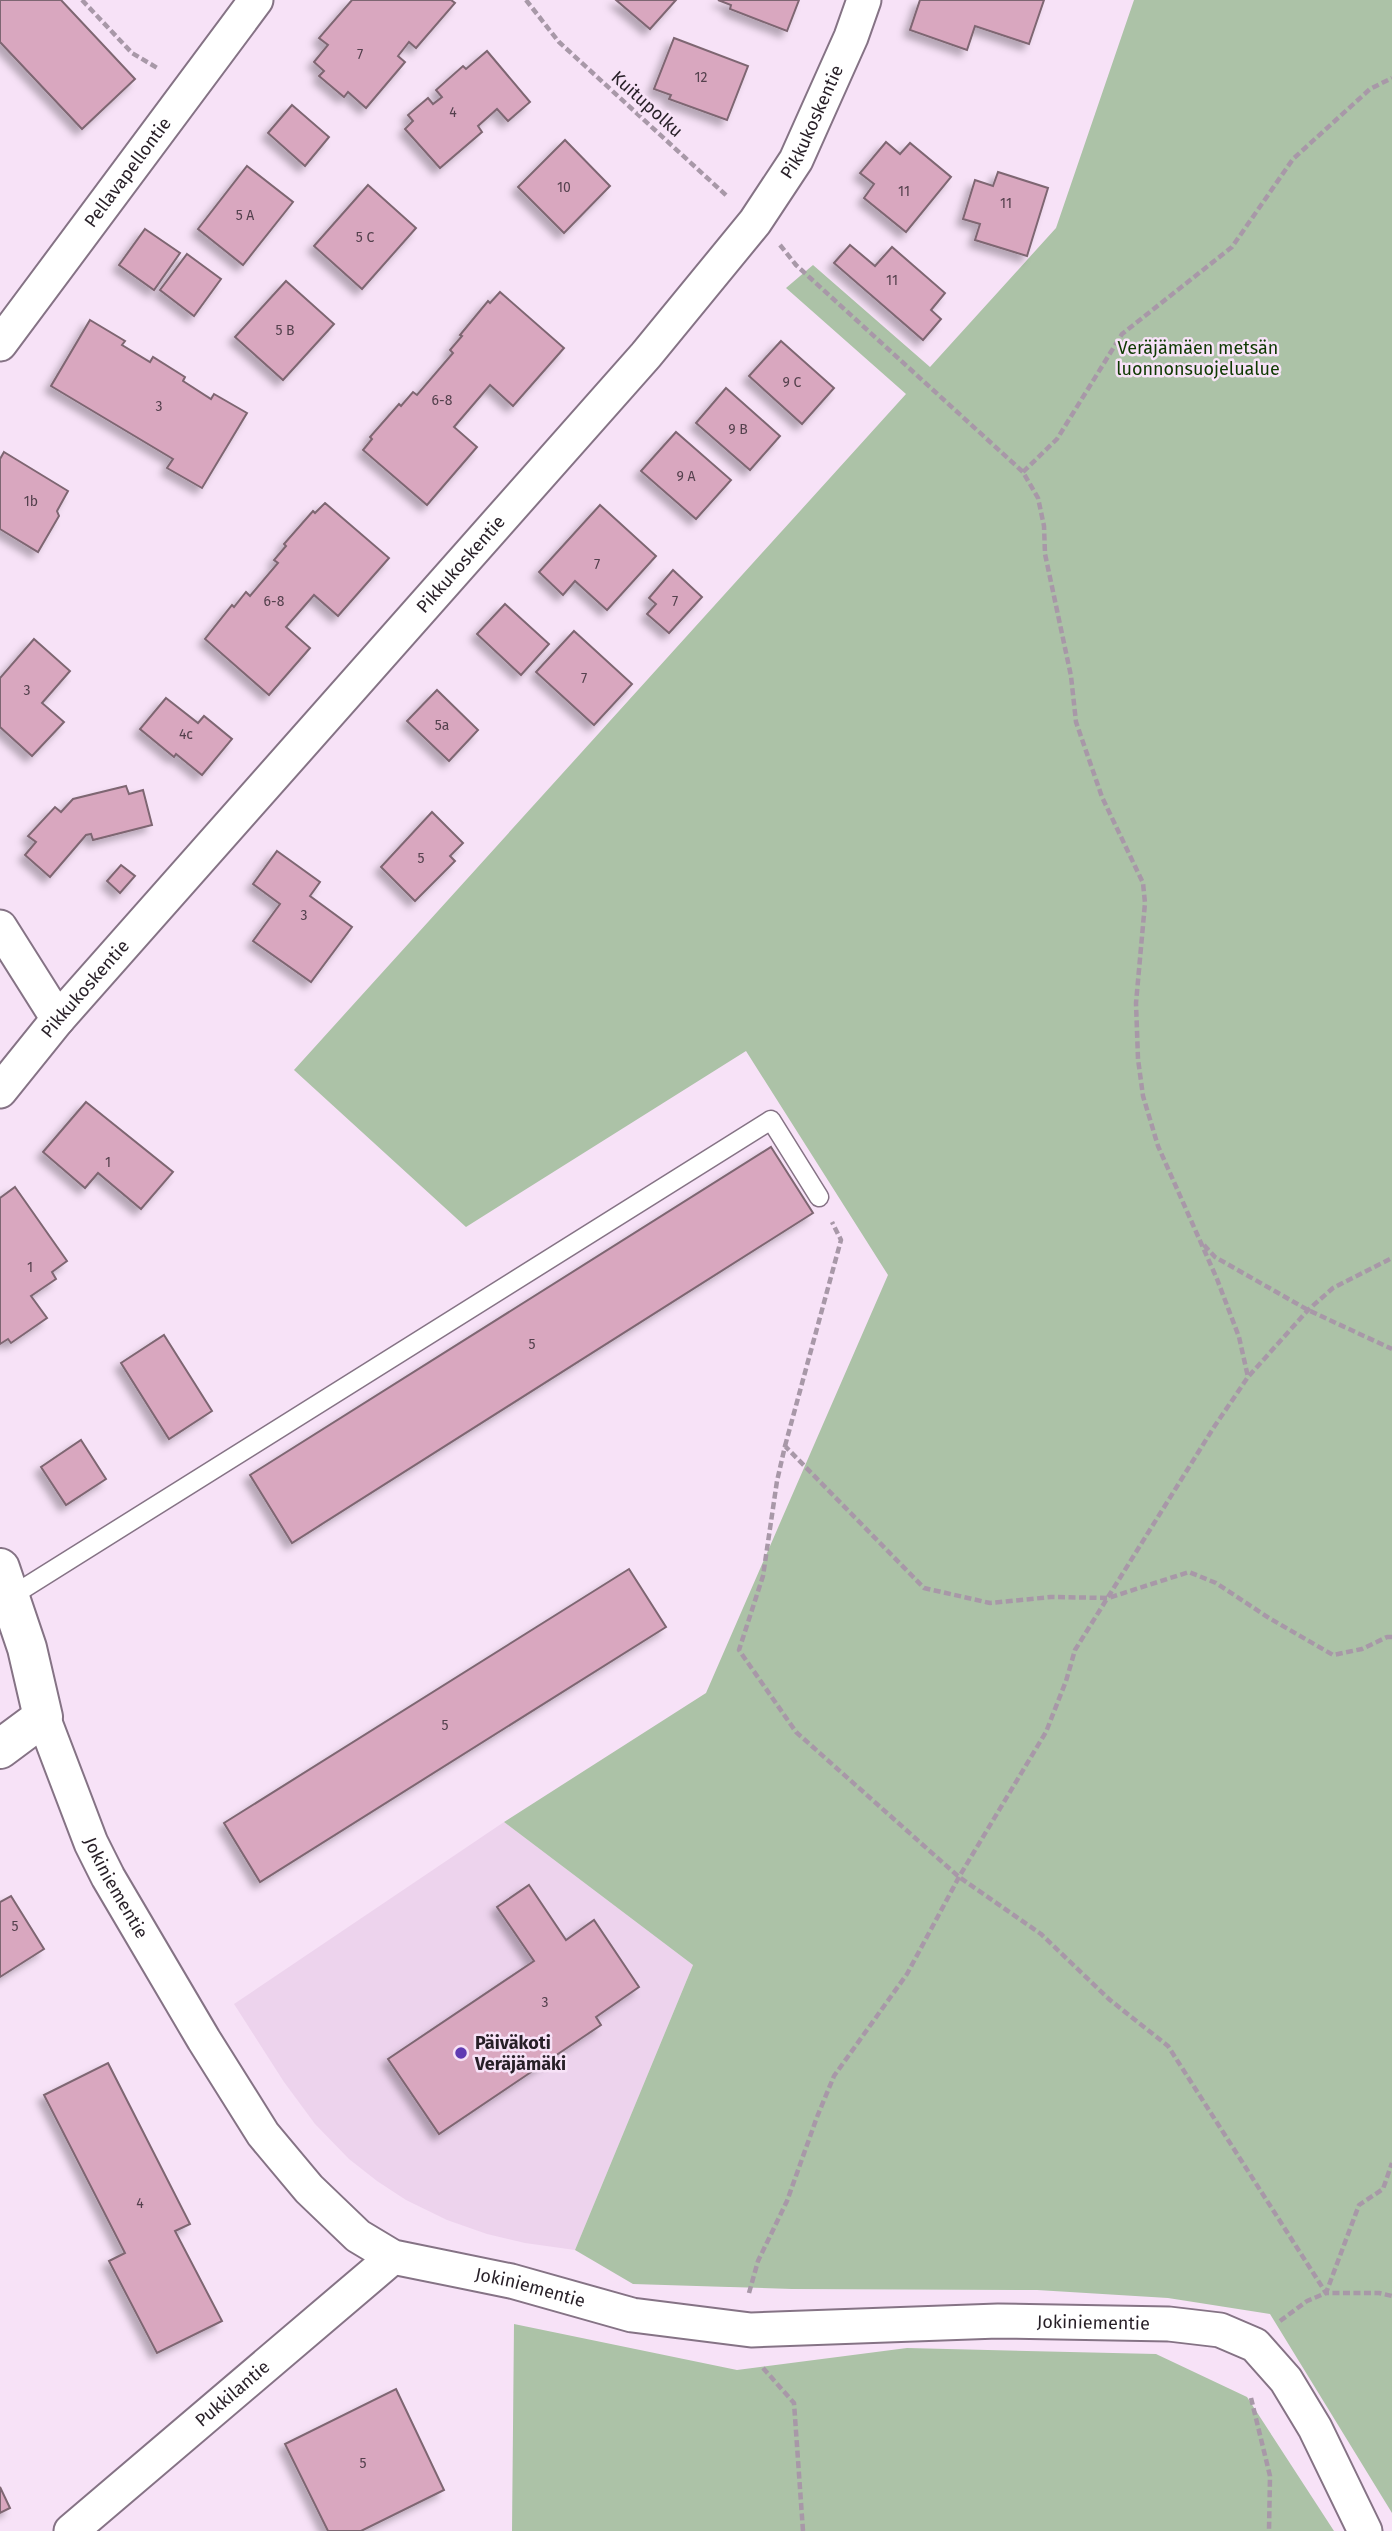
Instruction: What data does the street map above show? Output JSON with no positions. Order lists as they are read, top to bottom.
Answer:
{
  "streets": {
    "street": [
      "Pikkukoskentie",
      "Pellavapellontie",
      "Jokiniementie",
      "Pukkilantie"
    ],
    "path": ["Kuitupolku"]
  },
  "crossings": [
    ["Kuitupolku", "Pikkukoskentie"],
    ["Jokiniementie", "Pukkilantie"]
  ],
  "parks": ["Veräjämäen metsän luonnonsuojelualue"],
  "places": ["Päiväkoti Veräjämäki"],
  "house_numbers": [
    "7",
    "12",
    "4",
    "10",
    "11",
    "11",
    "5 A",
    "5 C",
    "11",
    "5 B",
    "9 C",
    "6-8",
    "3",
    "9 B",
    "9 A",
    "1b",
    "7",
    "6-8",
    "7",
    "7",
    "3",
    "5a",
    "4c",
    "5",
    "3",
    "1",
    "1",
    "5",
    "5",
    "5",
    "3",
    "4",
    "5"
  ]
}
